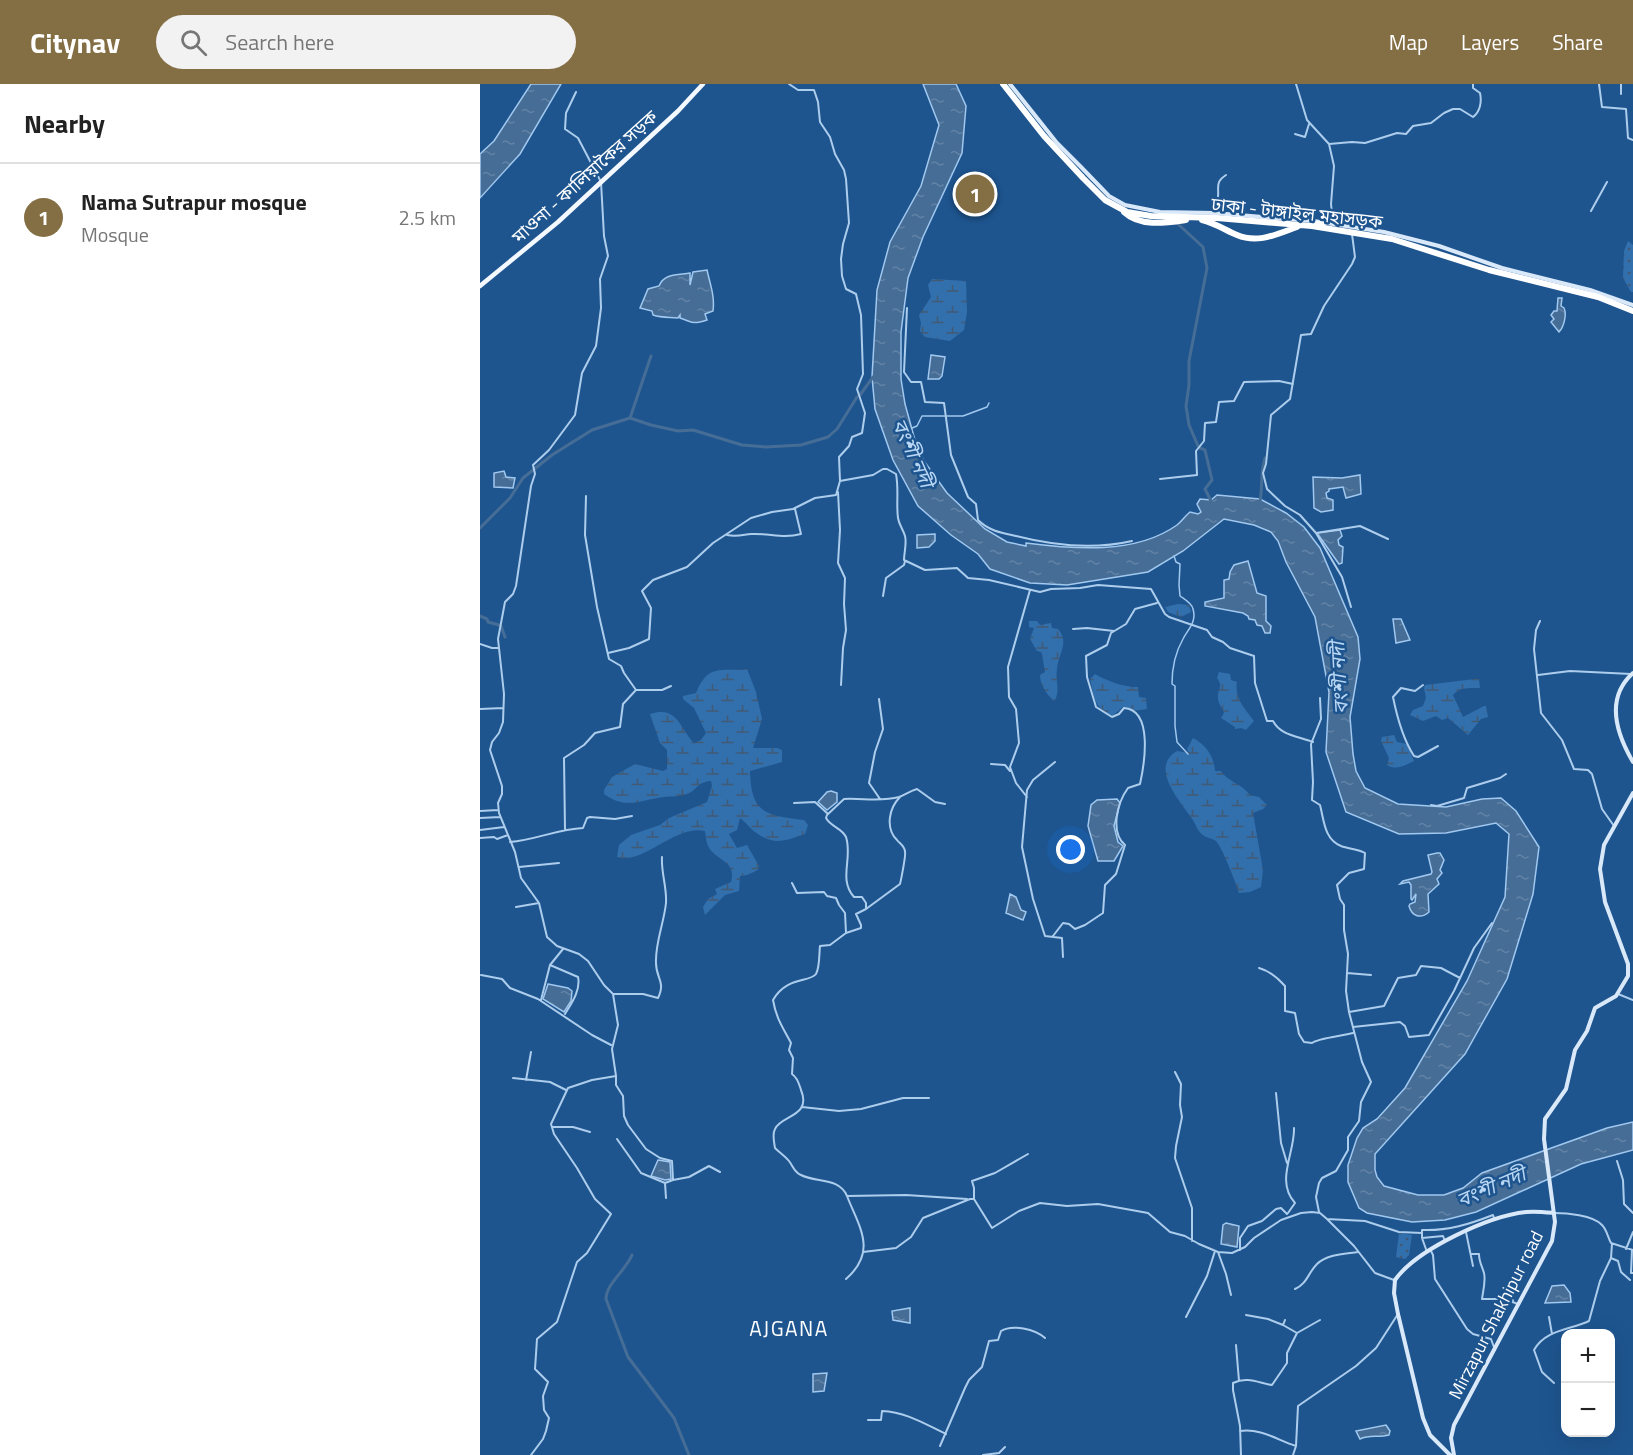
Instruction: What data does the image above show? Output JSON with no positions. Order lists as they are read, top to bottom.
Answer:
{
  "streets": {
    "highway": ["ঢাকা - টাঙ্গাইল মহাসড়ক"],
    "main road": ["মাওনা - কালিয়াকৈর সড়ক", "Mirzapur Shakhipur road"]
  },
  "districts": ["AJGANA"],
  "water": ["বংশী নদী"],
  "page": {
    "header": "Citynav",
    "search": "Search here",
    "nav": ["Map", "Layers", "Share"],
    "heading": "Nearby",
    "list": [
      {
        "mark": "1",
        "name": "Nama Sutrapur mosque",
        "note": "Mosque",
        "value": "2.5 km"
      }
    ],
    "pins": "1",
    "map_buttons": ["+", "−"]
  }
}
